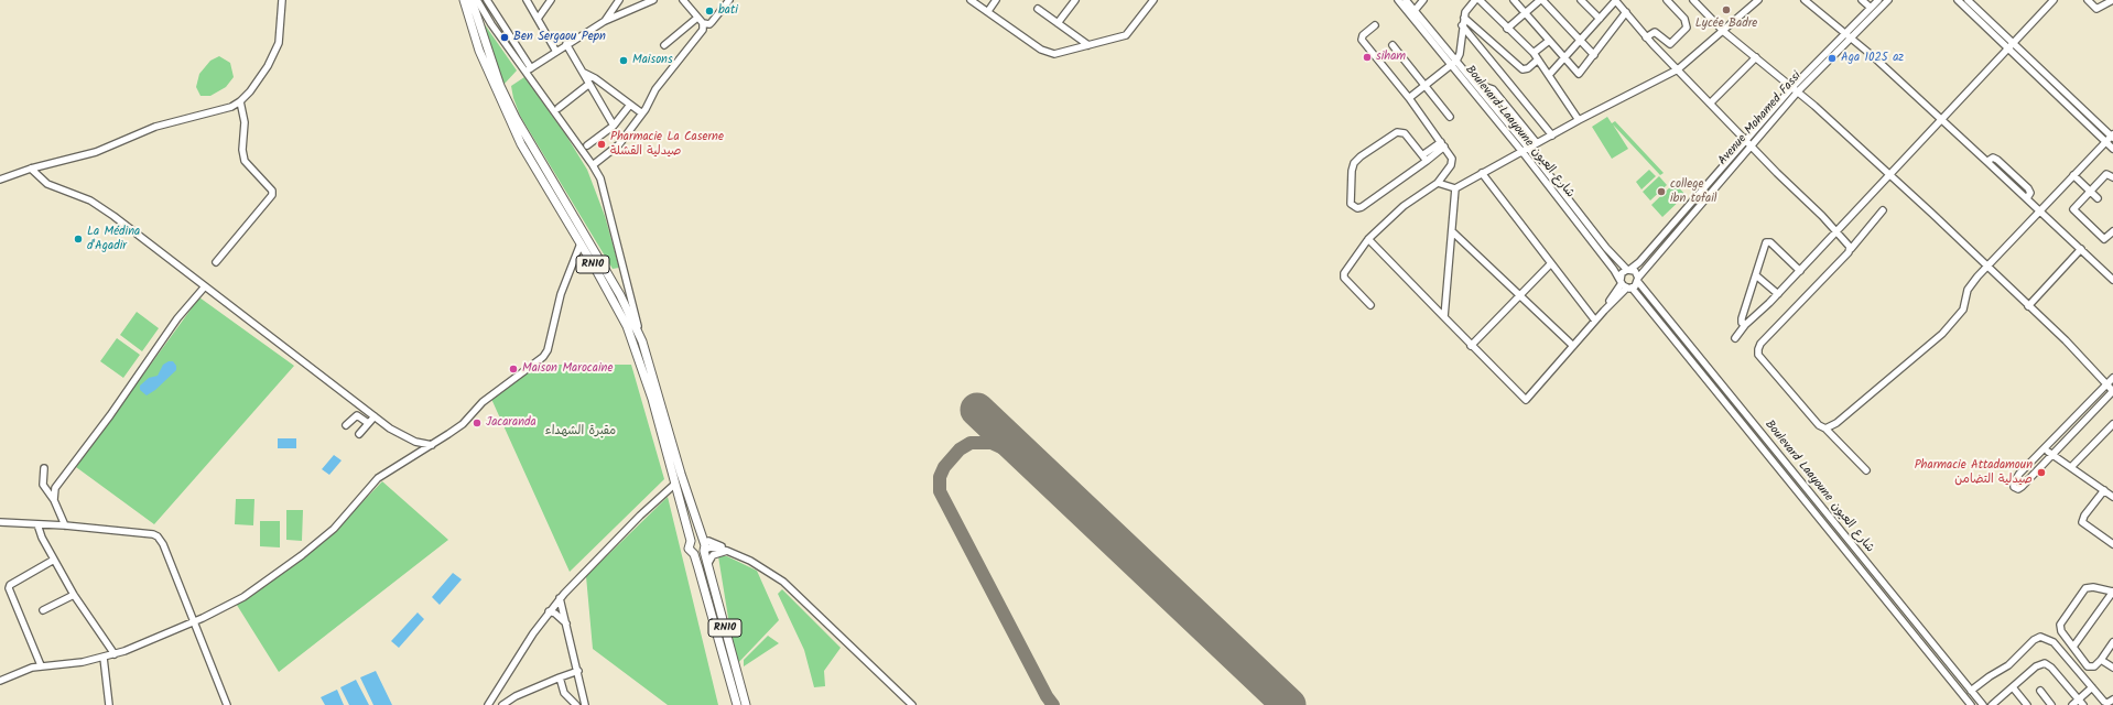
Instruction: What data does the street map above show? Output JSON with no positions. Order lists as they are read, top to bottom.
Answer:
{
  "streets": {
    "main road": ["RN10"],
    "street": ["Avenue Mohamed Fassi", "Boulevard Laayoune شارع العيون"]
  },
  "crossings": [
    ["Avenue Mohamed Fassi", "Boulevard Laayoune شارع العيون"]
  ],
  "parks": ["مقبرة الشهداء"],
  "places": [
    "Lycée Badre",
    "bati",
    "Ben Sergaou Pepn",
    "siham",
    "Aga 1025 az",
    "Maisons",
    "Pharmacie La Caserne صيدلية القشلة",
    "college ibn tofail",
    "La Médina d'Agadir",
    "Maison Marocaine",
    "Jacaranda",
    "Pharmacie Attadamoun صيدلية التضامن"
  ]
}
